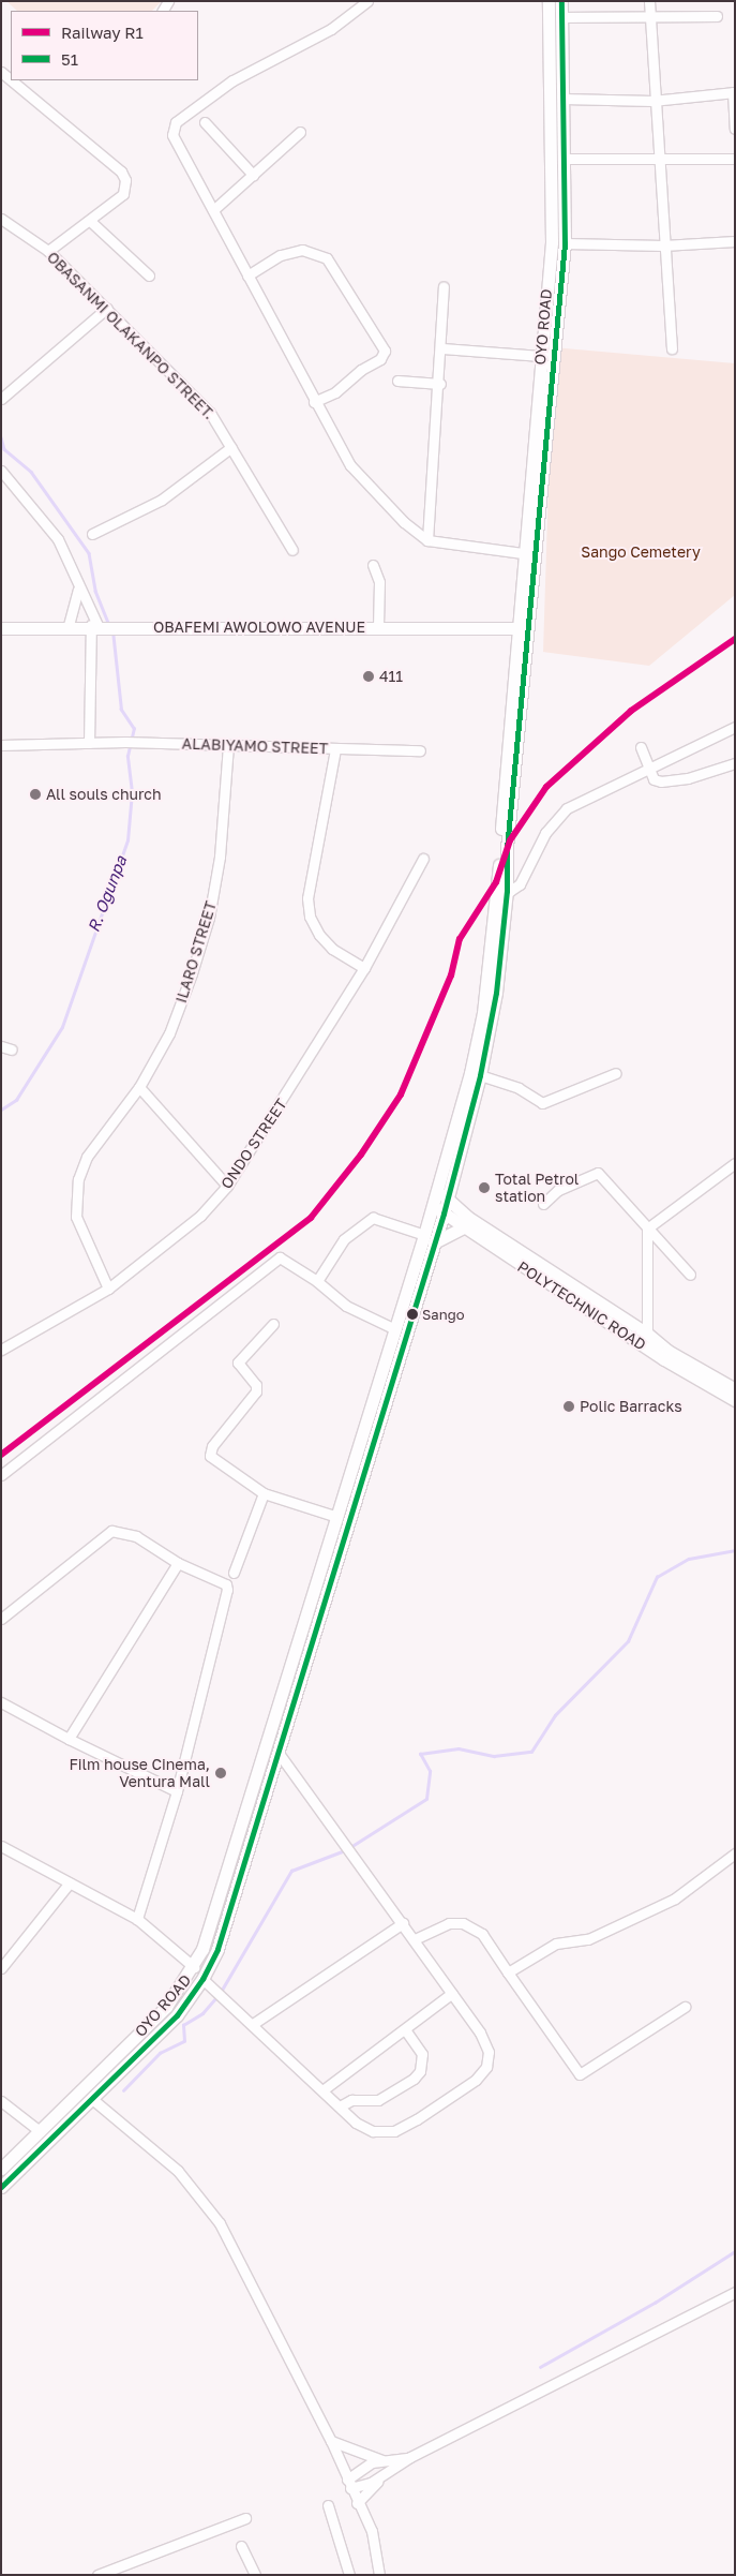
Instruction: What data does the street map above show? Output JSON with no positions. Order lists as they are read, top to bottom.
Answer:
{
  "streets": {
    "main road": ["OYO ROAD", "OBAFEMI AWOLOWO AVENUE", "POLYTECHNIC ROAD"],
    "street": [
      "OBASANMI OLAKANPO STREET.",
      "ALABIYAMO STREET",
      "ILARO STREET",
      "ONDO STREET"
    ]
  },
  "crossings": [
    ["OYO ROAD", "OBAFEMI AWOLOWO AVENUE"],
    ["OYO ROAD", "POLYTECHNIC ROAD"],
    ["ALABIYAMO STREET", "ILARO STREET"],
    ["ILARO STREET", "ONDO STREET"]
  ],
  "water": ["R. Ogunpa"],
  "parks": ["Sango Cemetery"],
  "places": [
    "411",
    "All souls church",
    "Total Petrol station",
    "Sango",
    "Polic Barracks",
    "Film house Cinema, Ventura Mall"
  ],
  "lines": ["transit line 51", "rail line R1"],
  "legend": ["Railway R1", "51"]
}
